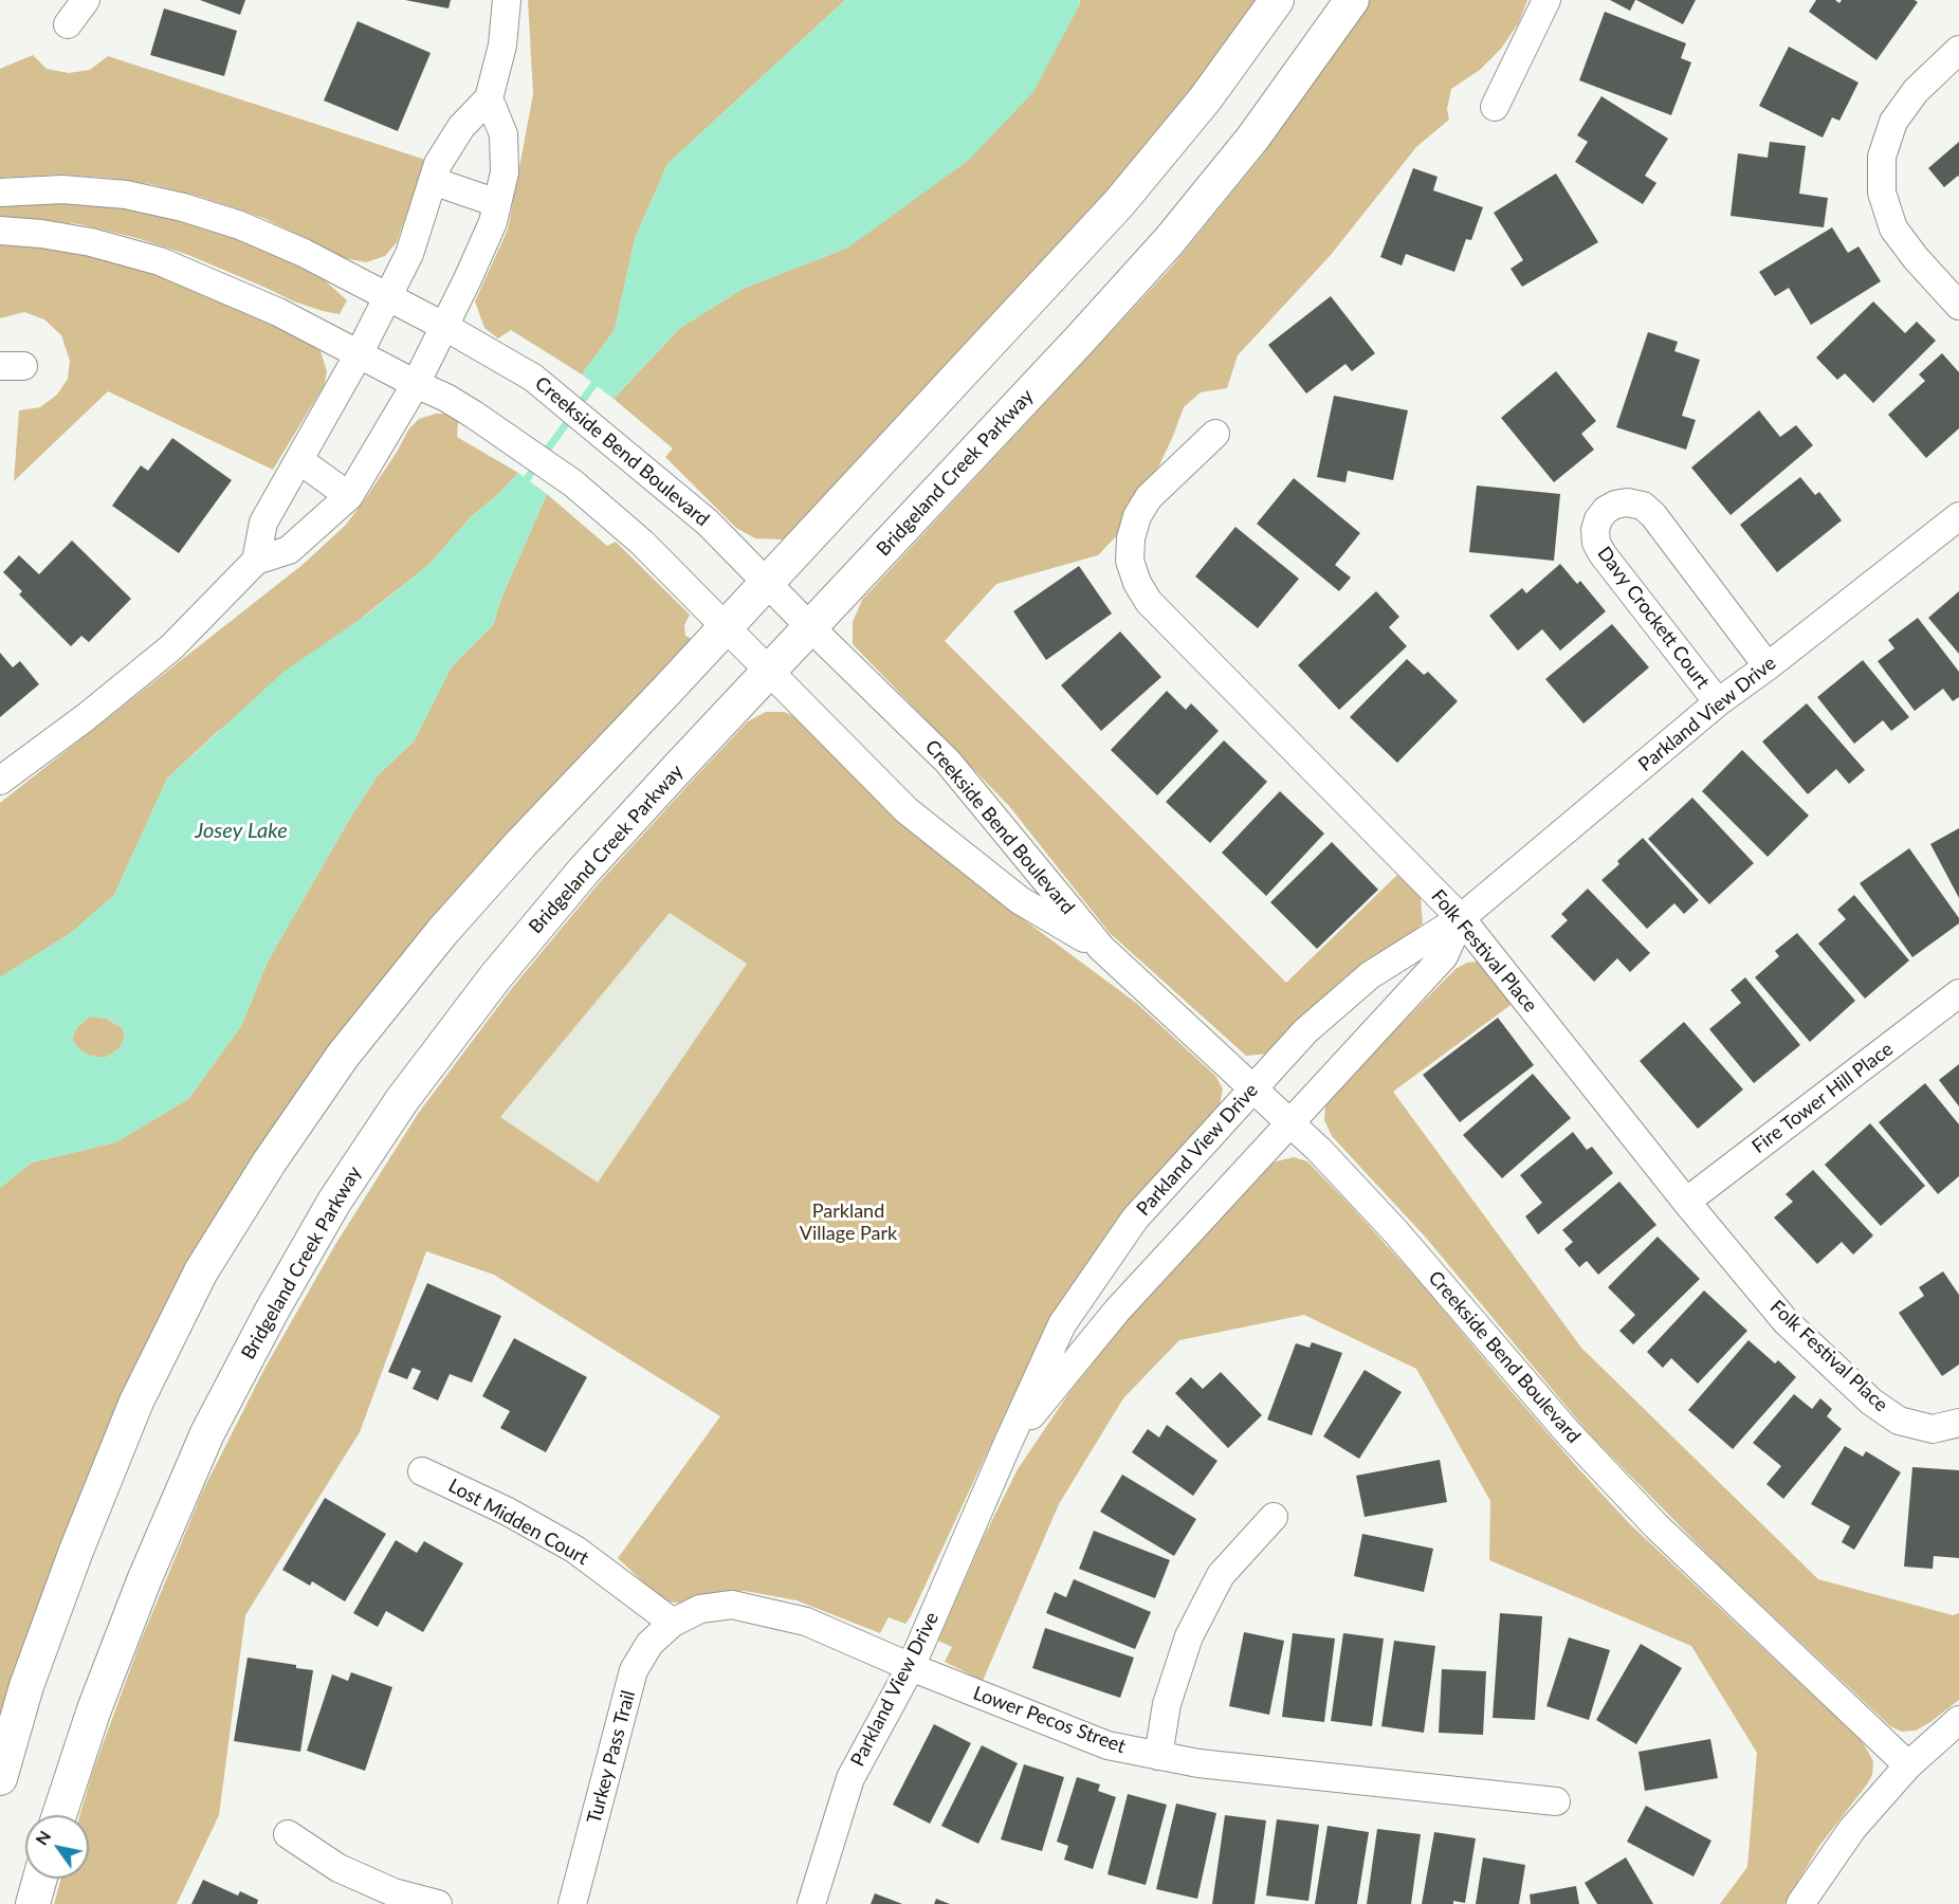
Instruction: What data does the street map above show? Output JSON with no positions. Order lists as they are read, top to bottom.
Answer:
{
  "streets": {
    "main road": ["Bridgeland Creek Parkway"],
    "street": [
      "Creekside Bend Boulevard",
      "Davy Crockett Court",
      "Parkland View Drive",
      "Folk Festival Place",
      "Fire Tower Hill Place",
      "Lost Midden Court",
      "Lower Pecos Street",
      "Turkey Pass Trail"
    ]
  },
  "crossings": [
    ["Creekside Bend Boulevard", "Bridgeland Creek Parkway"],
    ["Creekside Bend Boulevard", "Parkland View Drive"],
    ["Davy Crockett Court", "Parkland View Drive"],
    ["Parkland View Drive", "Folk Festival Place"],
    ["Parkland View Drive", "Lower Pecos Street"],
    ["Folk Festival Place", "Fire Tower Hill Place"],
    ["Lost Midden Court", "Lower Pecos Street"],
    ["Lost Midden Court", "Turkey Pass Trail"],
    ["Lower Pecos Street", "Turkey Pass Trail"]
  ],
  "water": ["Josey Lake"],
  "parks": ["Parkland Village Park"],
  "north": "top left"
}
